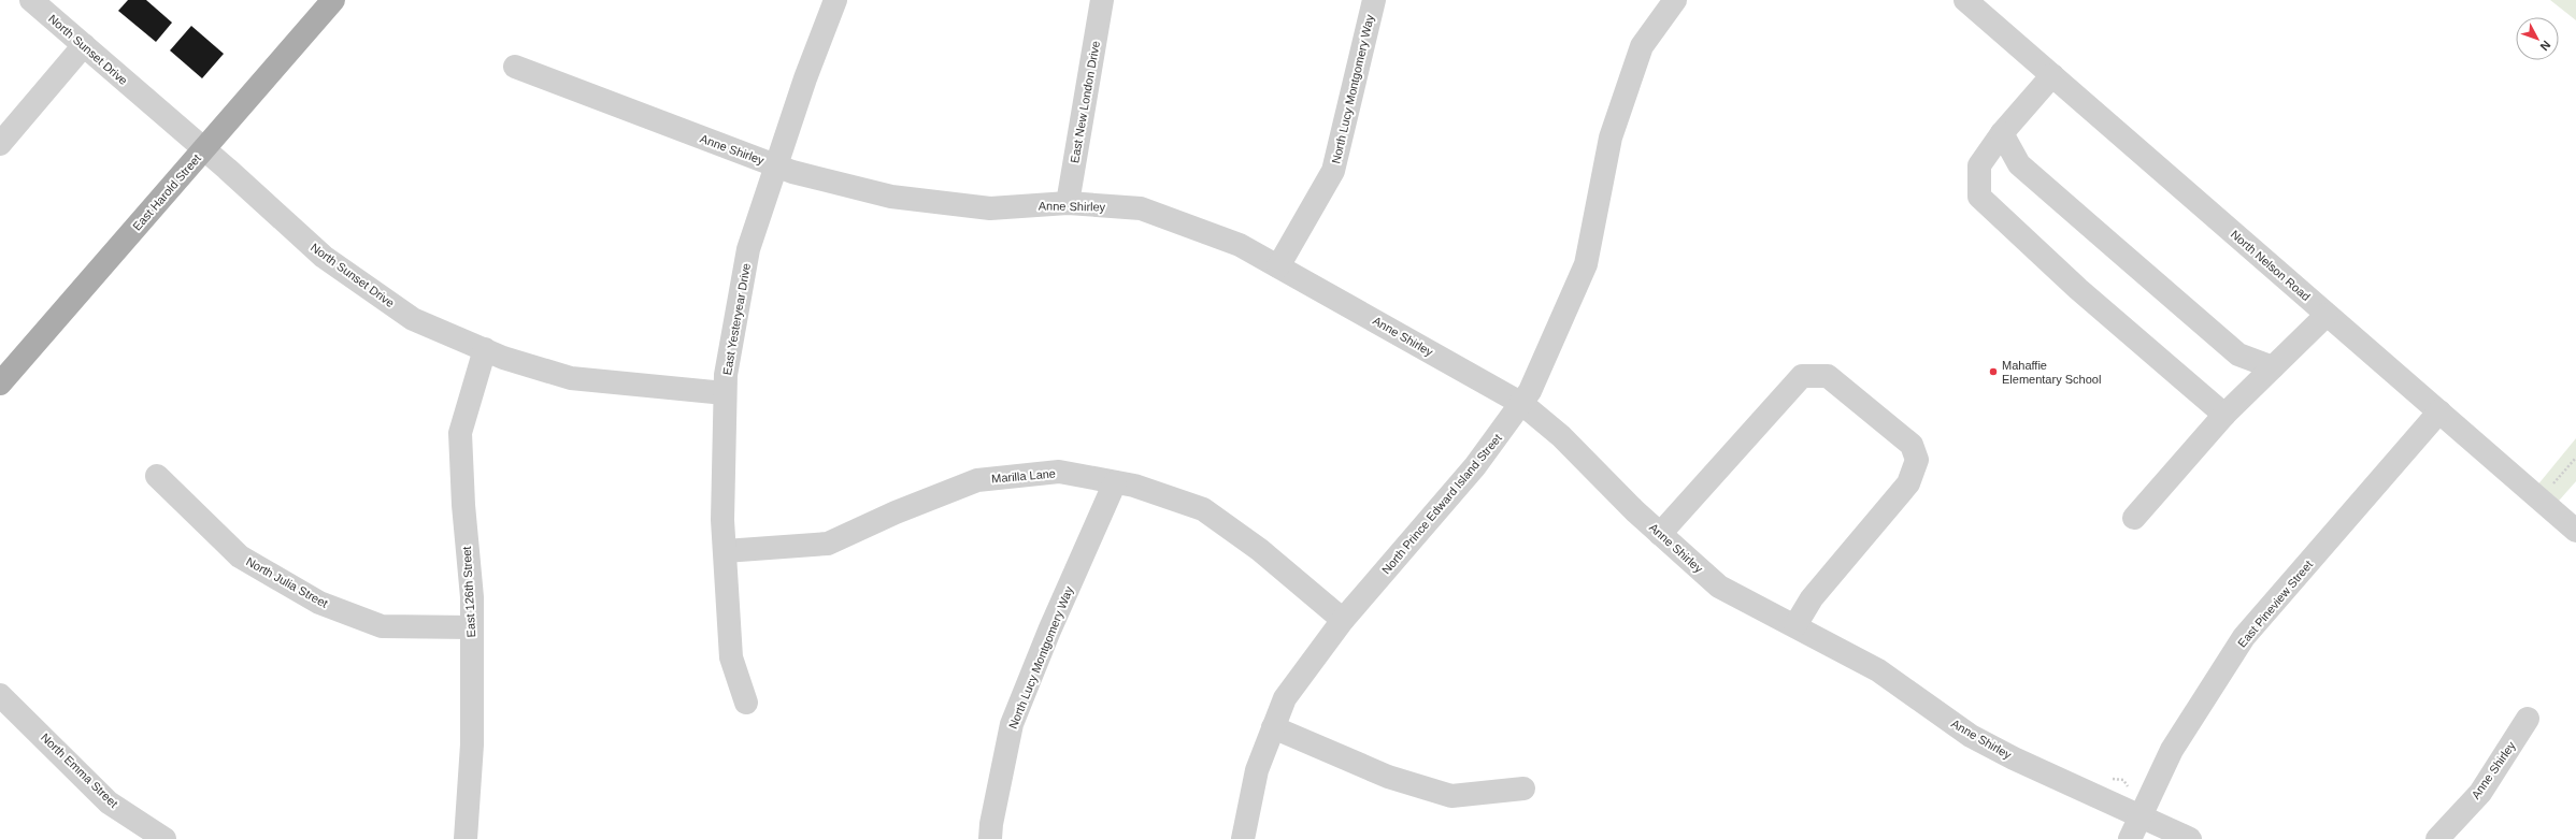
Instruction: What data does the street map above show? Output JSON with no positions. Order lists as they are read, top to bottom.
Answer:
{
  "streets": {
    "main road": ["East Harold Street"],
    "street": [
      "North Sunset Drive",
      "North Lucy Montgomery Way",
      "East New London Drive",
      "Anne Shirley",
      "North Nelson Road",
      "East Yesteryear Drive",
      "Marilla Lane",
      "North Prince Edward Island Street",
      "North Julia Street",
      "East 126th Street",
      "East Pineview Street",
      "North Emma Street"
    ]
  },
  "crossings": [
    ["North Sunset Drive", "East Harold Street"],
    ["North Sunset Drive", "East Yesteryear Drive"],
    ["North Sunset Drive", "East 126th Street"],
    ["North Lucy Montgomery Way", "Anne Shirley"],
    ["North Lucy Montgomery Way", "Marilla Lane"],
    ["East New London Drive", "Anne Shirley"],
    ["Anne Shirley", "East Yesteryear Drive"],
    ["Anne Shirley", "North Prince Edward Island Street"],
    ["Anne Shirley", "East Pineview Street"],
    ["North Nelson Road", "East Pineview Street"],
    ["East Yesteryear Drive", "Marilla Lane"],
    ["Marilla Lane", "North Prince Edward Island Street"],
    ["North Julia Street", "East 126th Street"]
  ],
  "places": ["Mahaffie Elementary School"],
  "north": "bottom right"
}
